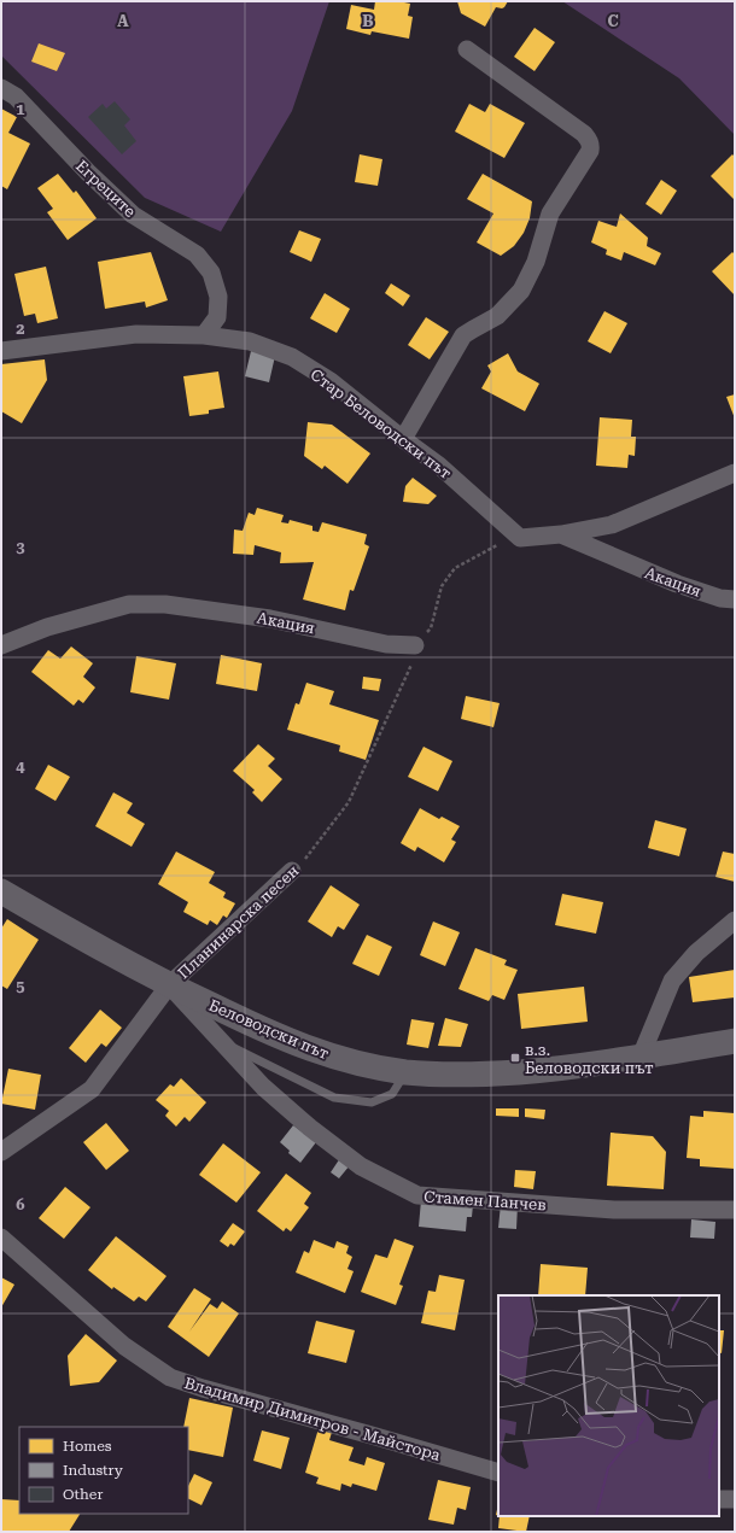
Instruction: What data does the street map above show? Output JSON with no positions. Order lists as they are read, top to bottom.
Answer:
{
  "streets": {
    "street": [
      "Егреците",
      "Стар Беловодски път",
      "Акация",
      "Планинарска песен",
      "Беловодски път",
      "Стамен Панчев",
      "Владимир Димитров - Майстора"
    ]
  },
  "crossings": [
    ["Егреците", "Стар Беловодски път"],
    ["Акация", "Планинарска песен"],
    ["Планинарска песен", "Беловодски път"],
    ["Планинарска песен", "Стамен Панчев"],
    ["Беловодски път", "Стамен Панчев"]
  ],
  "places": {
    "transit": ["в.з. Беловодски път"]
  },
  "legend": ["Homes", "Industry", "Other"],
  "grid": {
    "columns": ["A", "B", "C"],
    "rows": [
      "1",
      "2",
      "3",
      "4",
      "5",
      "6"
    ]
  }
}
